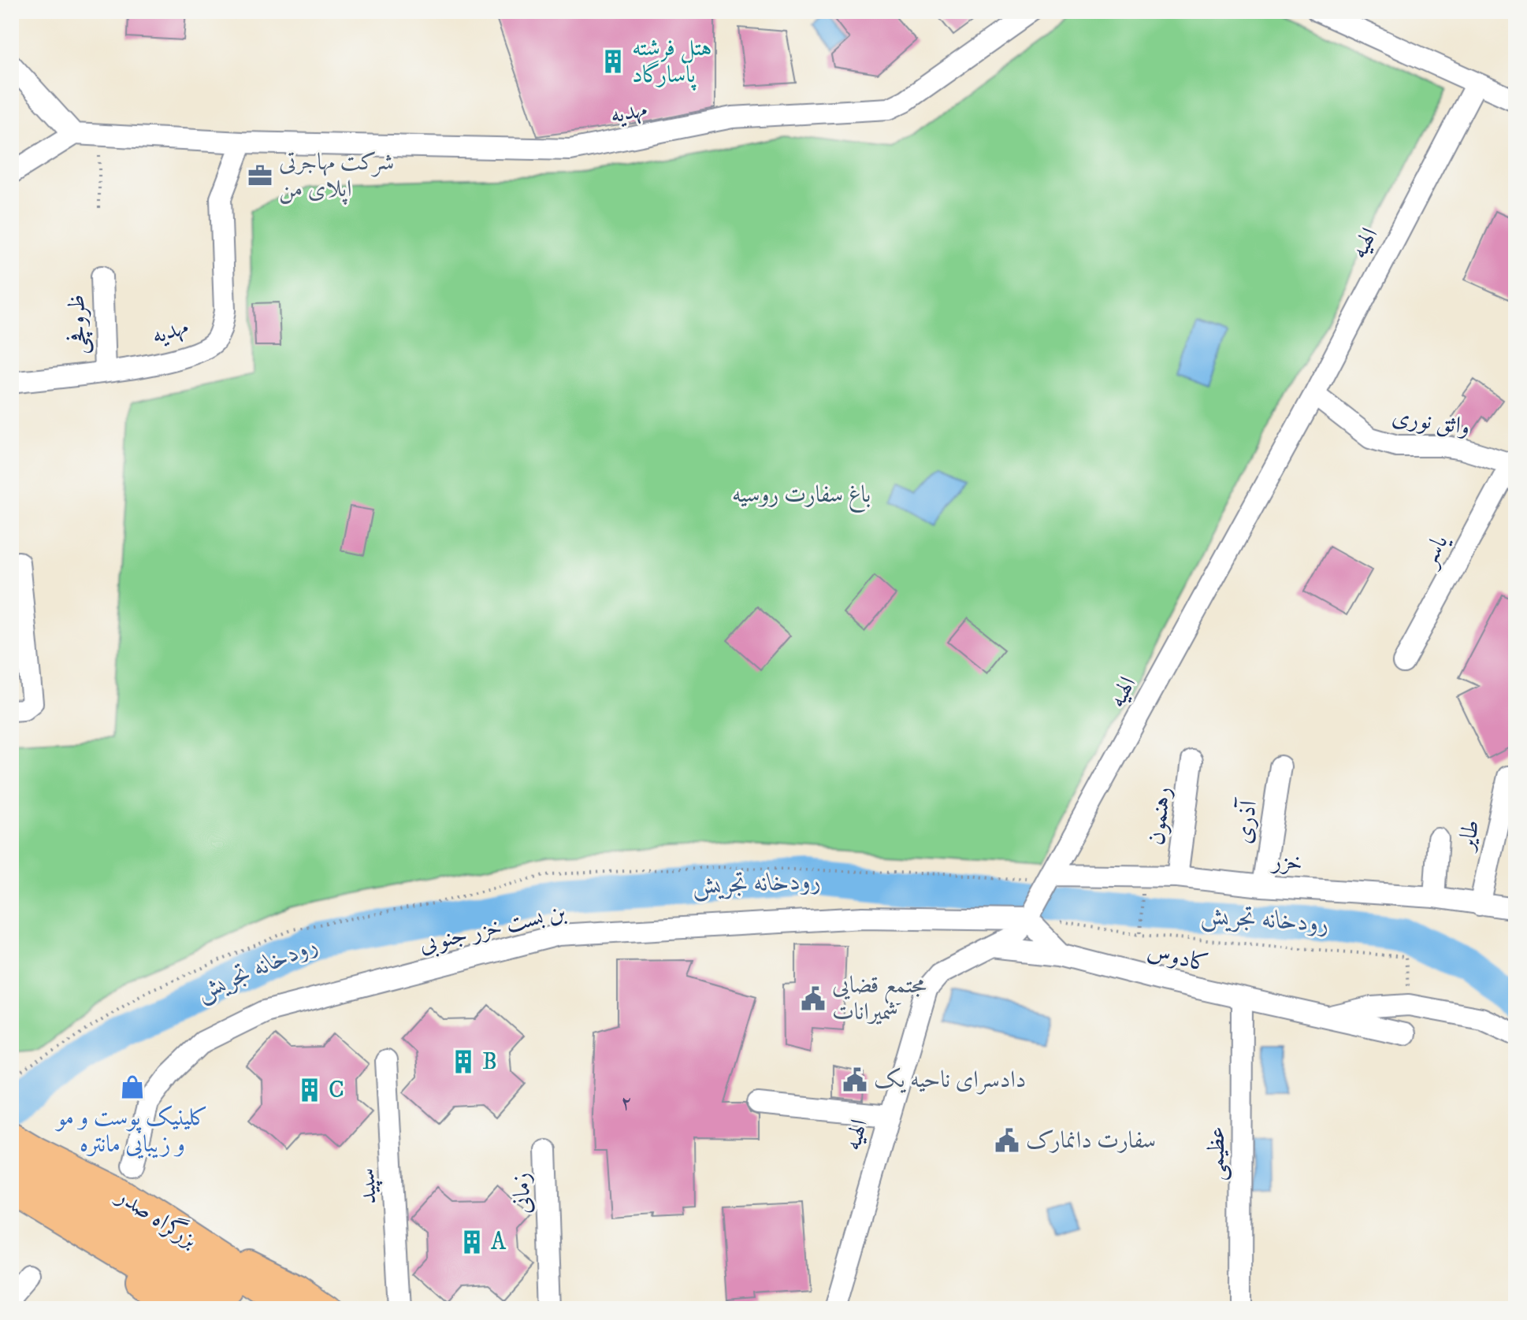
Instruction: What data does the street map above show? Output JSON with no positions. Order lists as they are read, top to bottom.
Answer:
{
  "streets": {
    "highway": ["بزرگراه صدر"],
    "street": [
      "مهدیه",
      "الهیه",
      "ظروفچی",
      "واثق نوری",
      "یاسر",
      "رهنمون",
      "آذری",
      "طایر",
      "خزر",
      "بن بست خزر جنوبی",
      "کادوس",
      "عظیمی",
      "سپید",
      "زمانی"
    ]
  },
  "crossings": [
    ["مهدیه", "ظروفچی"],
    ["الهیه", "واثق نوری"],
    ["الهیه", "خزر"],
    ["الهیه", "بن بست خزر جنوبی"],
    ["الهیه", "کادوس"],
    ["واثق نوری", "یاسر"],
    ["رهنمون", "خزر"],
    ["آذری", "خزر"],
    ["طایر", "خزر"],
    ["کادوس", "عظیمی"]
  ],
  "water": ["رودخانه تجریش"],
  "parks": ["باغ سفارت روسیه"],
  "places": {
    "building": [
      "هتل فرشته پاسارگاد",
      "B",
      "C",
      "A"
    ],
    "office": ["شرکت مهاجرتی اپلای من"],
    "public building": ["مجتمع قضایی شمیرانات", "دادسرای ناحیه یک", "سفارت دانمارک"],
    "shop": ["کلینیک پوست و مو و زیبایی مانتره"]
  },
  "house_numbers": ["۲"]
}
